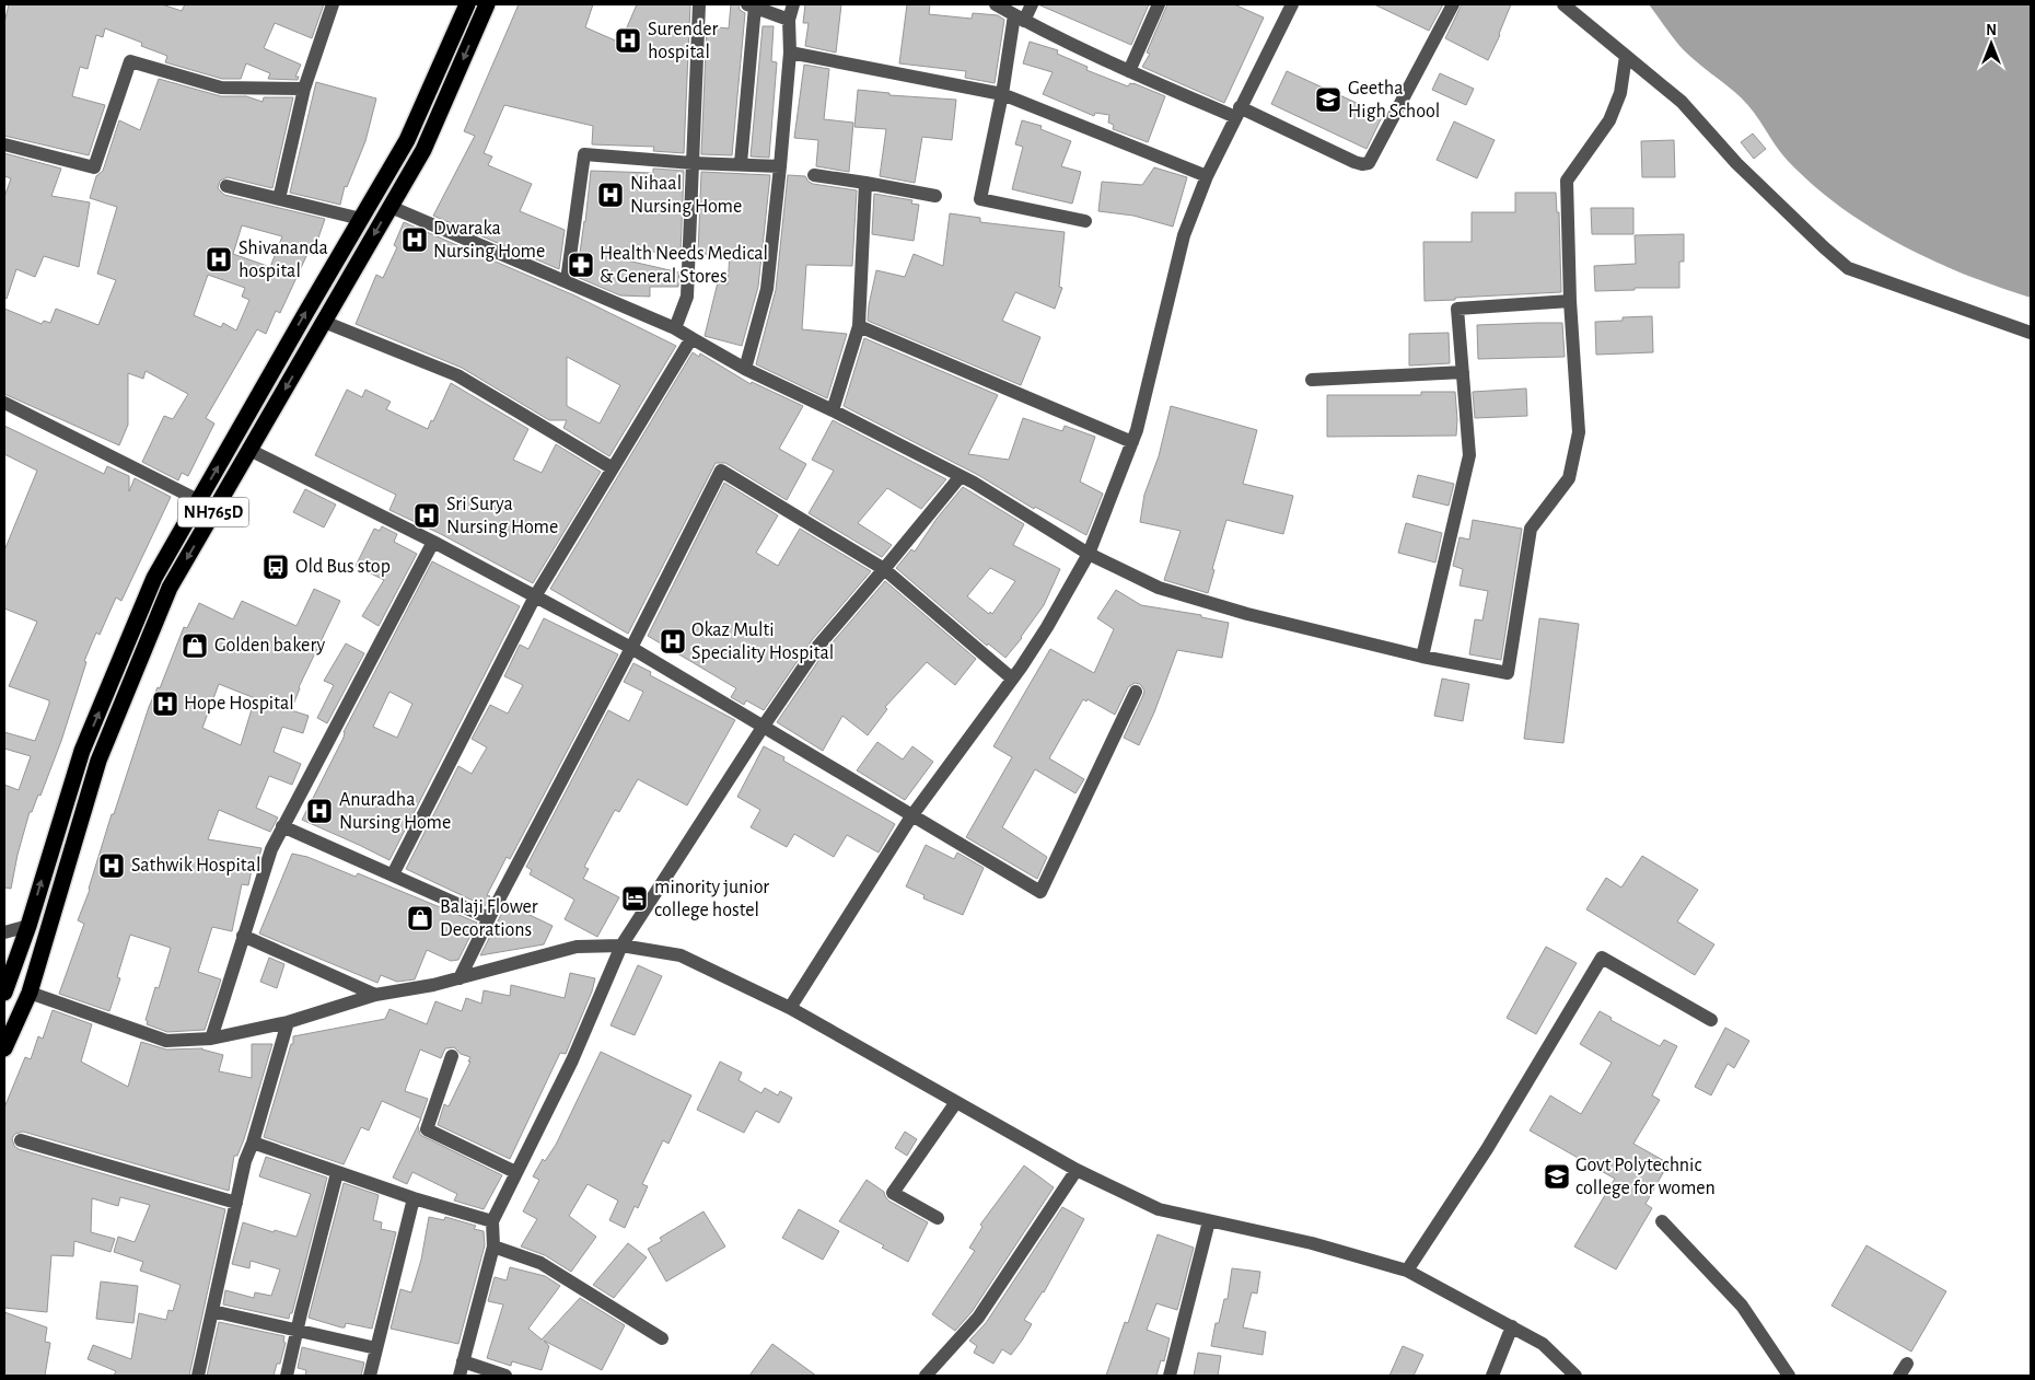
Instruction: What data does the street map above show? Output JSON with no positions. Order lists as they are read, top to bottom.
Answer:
{
  "streets": {
    "highway": ["NH765D"]
  },
  "places": {
    "hospital": [
      "Surender hospital",
      "Nihaal Nursing Home",
      "Dwaraka Nursing Home",
      "Shivananda hospital",
      "Sri Surya Nursing Home",
      "Okaz Multi Speciality Hospital",
      "Hope Hospital",
      "Anuradha Nursing Home",
      "Sathwik Hospital"
    ],
    "school or university": ["Geetha High School", "Govt Polytechnic college for women"],
    "pharmacy": ["Health Needs Medical & General Stores"],
    "bus stop": ["Old Bus stop"],
    "shop": ["Golden bakery", "Balaji Flower Decorations"],
    "hotel": ["minority junior college hostel"]
  },
  "north": "top"
}
